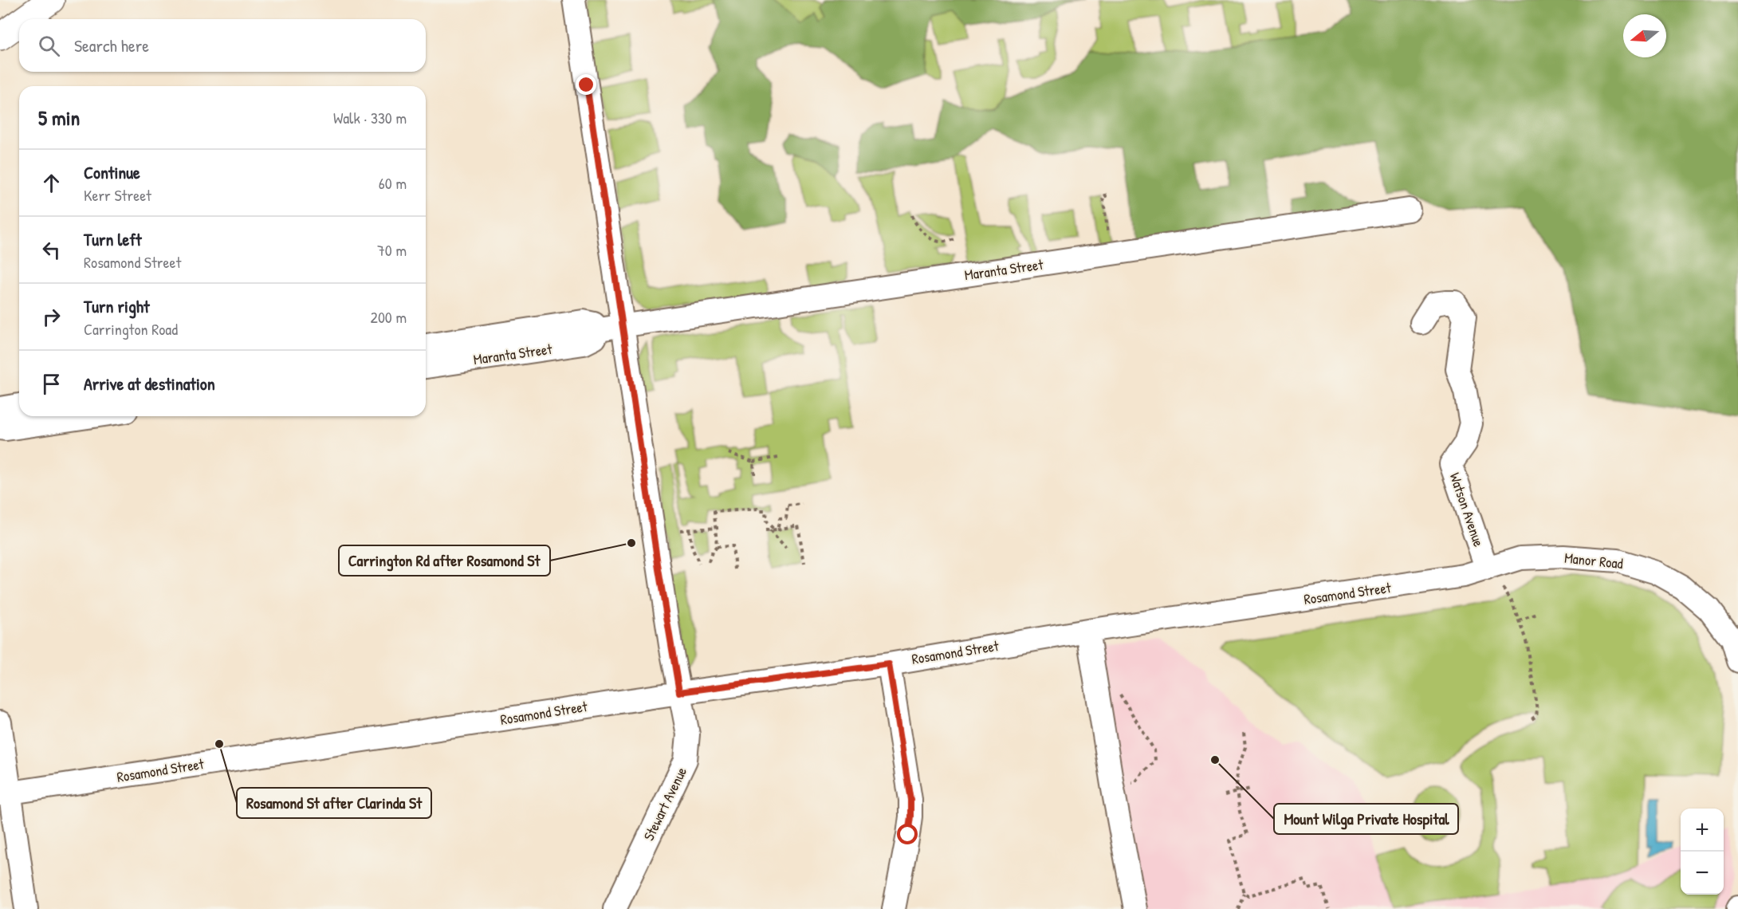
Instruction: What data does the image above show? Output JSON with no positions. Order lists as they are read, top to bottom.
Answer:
{
  "streets": {
    "street": [
      "Maranta Street",
      "Watson Avenue",
      "Manor Road",
      "Rosamond Street",
      "Stewart Avenue"
    ]
  },
  "crossings": [
    ["Maranta Street", "Stewart Avenue"],
    ["Watson Avenue", "Rosamond Street"],
    ["Manor Road", "Rosamond Street"],
    ["Rosamond Street", "Stewart Avenue"]
  ],
  "places": ["Carrington Rd after Rosamond St", "Rosamond St after Clarinda St", "Mount Wilga Private Hospital"],
  "north": "left",
  "page": {
    "search": "Search here",
    "heading": ["5 min", "Walk · 330 m"],
    "list": [
      ["Continue", "Kerr Street", "60 m"],
      ["Turn left", "Rosamond Street", "70 m"],
      ["Turn right", "Carrington Road", "200 m"],
      "Arrive at destination"
    ],
    "map_buttons": ["+", "−"]
  }
}
